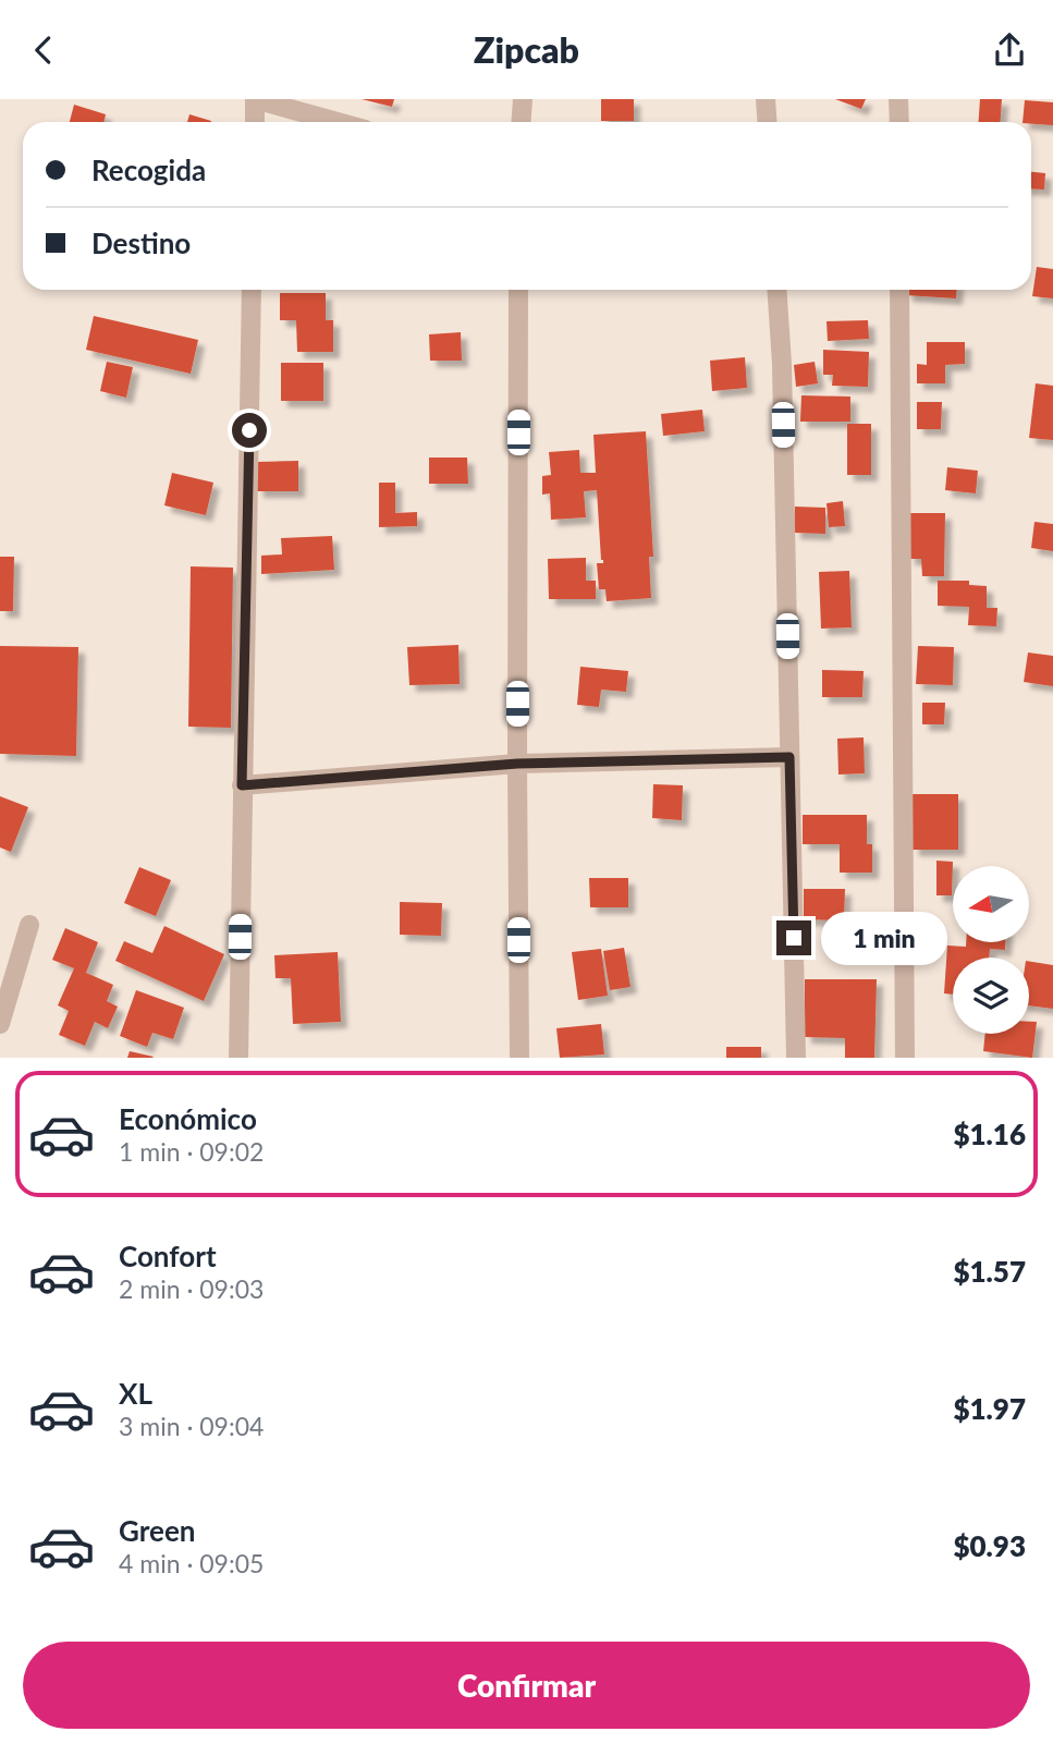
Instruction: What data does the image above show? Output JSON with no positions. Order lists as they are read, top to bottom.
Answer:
{
  "north": "left",
  "page": {
    "header": "Zipcab",
    "banner": ["Recogida", "Destino"],
    "bubble": "1 min",
    "list": [
      {
        "name": "Económico",
        "note": "1 min · 09:02",
        "value": "$1.16"
      },
      {
        "name": "Confort",
        "note": "2 min · 09:03",
        "value": "$1.57"
      },
      {
        "name": "XL",
        "note": "3 min · 09:04",
        "value": "$1.97"
      },
      {
        "name": "Green",
        "note": "4 min · 09:05",
        "value": "$0.93"
      }
    ],
    "buttons": "Confirmar"
  }
}
